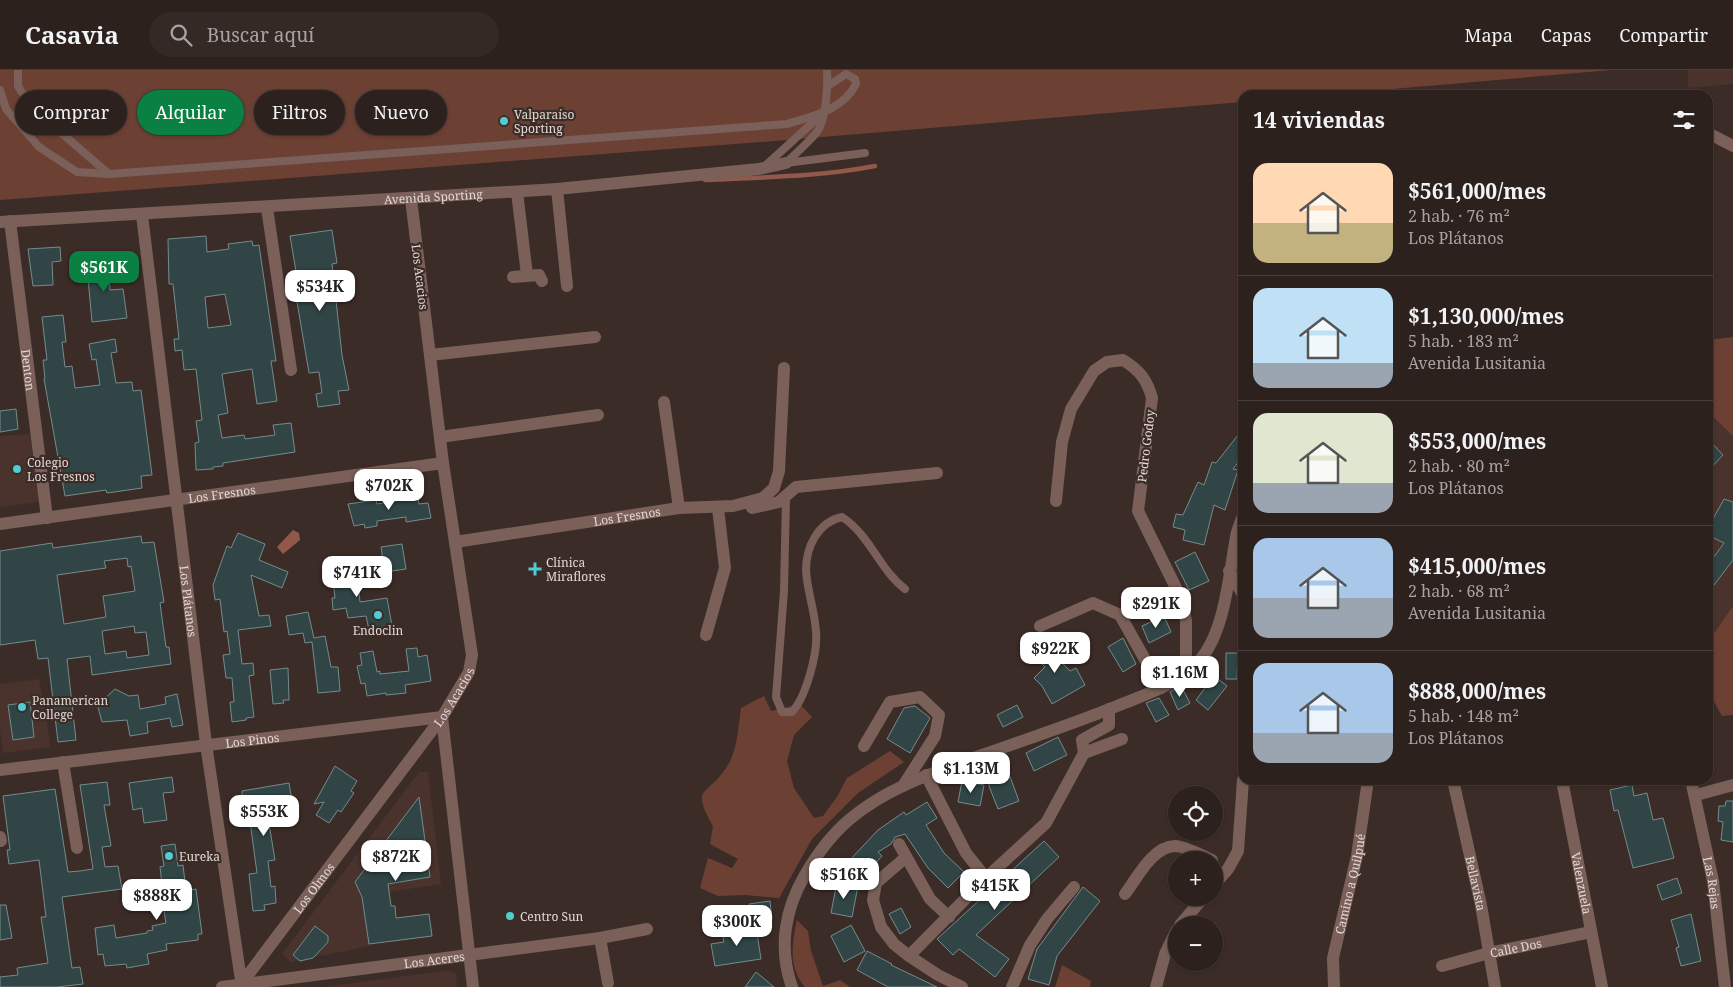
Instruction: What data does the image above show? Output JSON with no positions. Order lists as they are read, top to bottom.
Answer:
{
  "streets": {
    "street": [
      "Avenida Sporting",
      "Los Acacios",
      "Denton",
      "Pedro Godoy",
      "Los Fresnos",
      "Los Plátanos",
      "Los Pinos",
      "Bellavista",
      "Las Rejas",
      "Camino a Quilpué",
      "Valenzuela",
      "Los Olmos",
      "Calle Dos",
      "Los Aceres"
    ]
  },
  "crossings": [
    ["Avenida Sporting", "Los Acacios"],
    ["Avenida Sporting", "Denton"],
    ["Avenida Sporting", "Los Plátanos"],
    ["Los Acacios", "Los Fresnos"],
    ["Los Acacios", "Los Pinos"],
    ["Los Acacios", "Los Olmos"],
    ["Los Acacios", "Los Aceres"],
    ["Denton", "Los Fresnos"],
    ["Los Fresnos", "Los Plátanos"],
    ["Los Plátanos", "Los Pinos"],
    ["Los Plátanos", "Los Olmos"],
    ["Los Plátanos", "Los Aceres"],
    ["Los Pinos", "Los Olmos"],
    ["Bellavista", "Calle Dos"],
    ["Valenzuela", "Calle Dos"],
    ["Los Olmos", "Los Aceres"]
  ],
  "places": {
    "other": [
      "Valparaíso Sporting",
      "Colegio Los Fresnos",
      "Endoclin",
      "Panamerican College",
      "Eureka",
      "Centro Sun"
    ],
    "health": ["Clínica Miraflores"]
  },
  "page": {
    "header": "Casavia",
    "search": "Buscar aquí",
    "nav": ["Mapa", "Capas", "Compartir"],
    "chip": [
      "Comprar",
      "Alquilar",
      "Filtros",
      "Nuevo"
    ],
    "heading": "14 viviendas",
    "list": [
      {
        "name": "$561,000/mes",
        "note": "2 hab. · 76 m² · Los Plátanos"
      },
      {
        "name": "$1,130,000/mes",
        "note": "5 hab. · 183 m² · Avenida Lusitania"
      },
      {
        "name": "$553,000/mes",
        "note": "2 hab. · 80 m² · Los Plátanos"
      },
      {
        "name": "$415,000/mes",
        "note": "2 hab. · 68 m² · Avenida Lusitania"
      },
      {
        "name": "$888,000/mes",
        "note": "5 hab. · 148 m² · Los Plátanos"
      }
    ],
    "price": [
      "$561K",
      "$534K",
      "$702K",
      "$741K",
      "$291K",
      "$922K",
      "$1.16M",
      "$1.13M",
      "$553K",
      "$872K",
      "$516K",
      "$415K",
      "$888K",
      "$300K"
    ],
    "map_buttons": ["+", "−"]
  }
}
